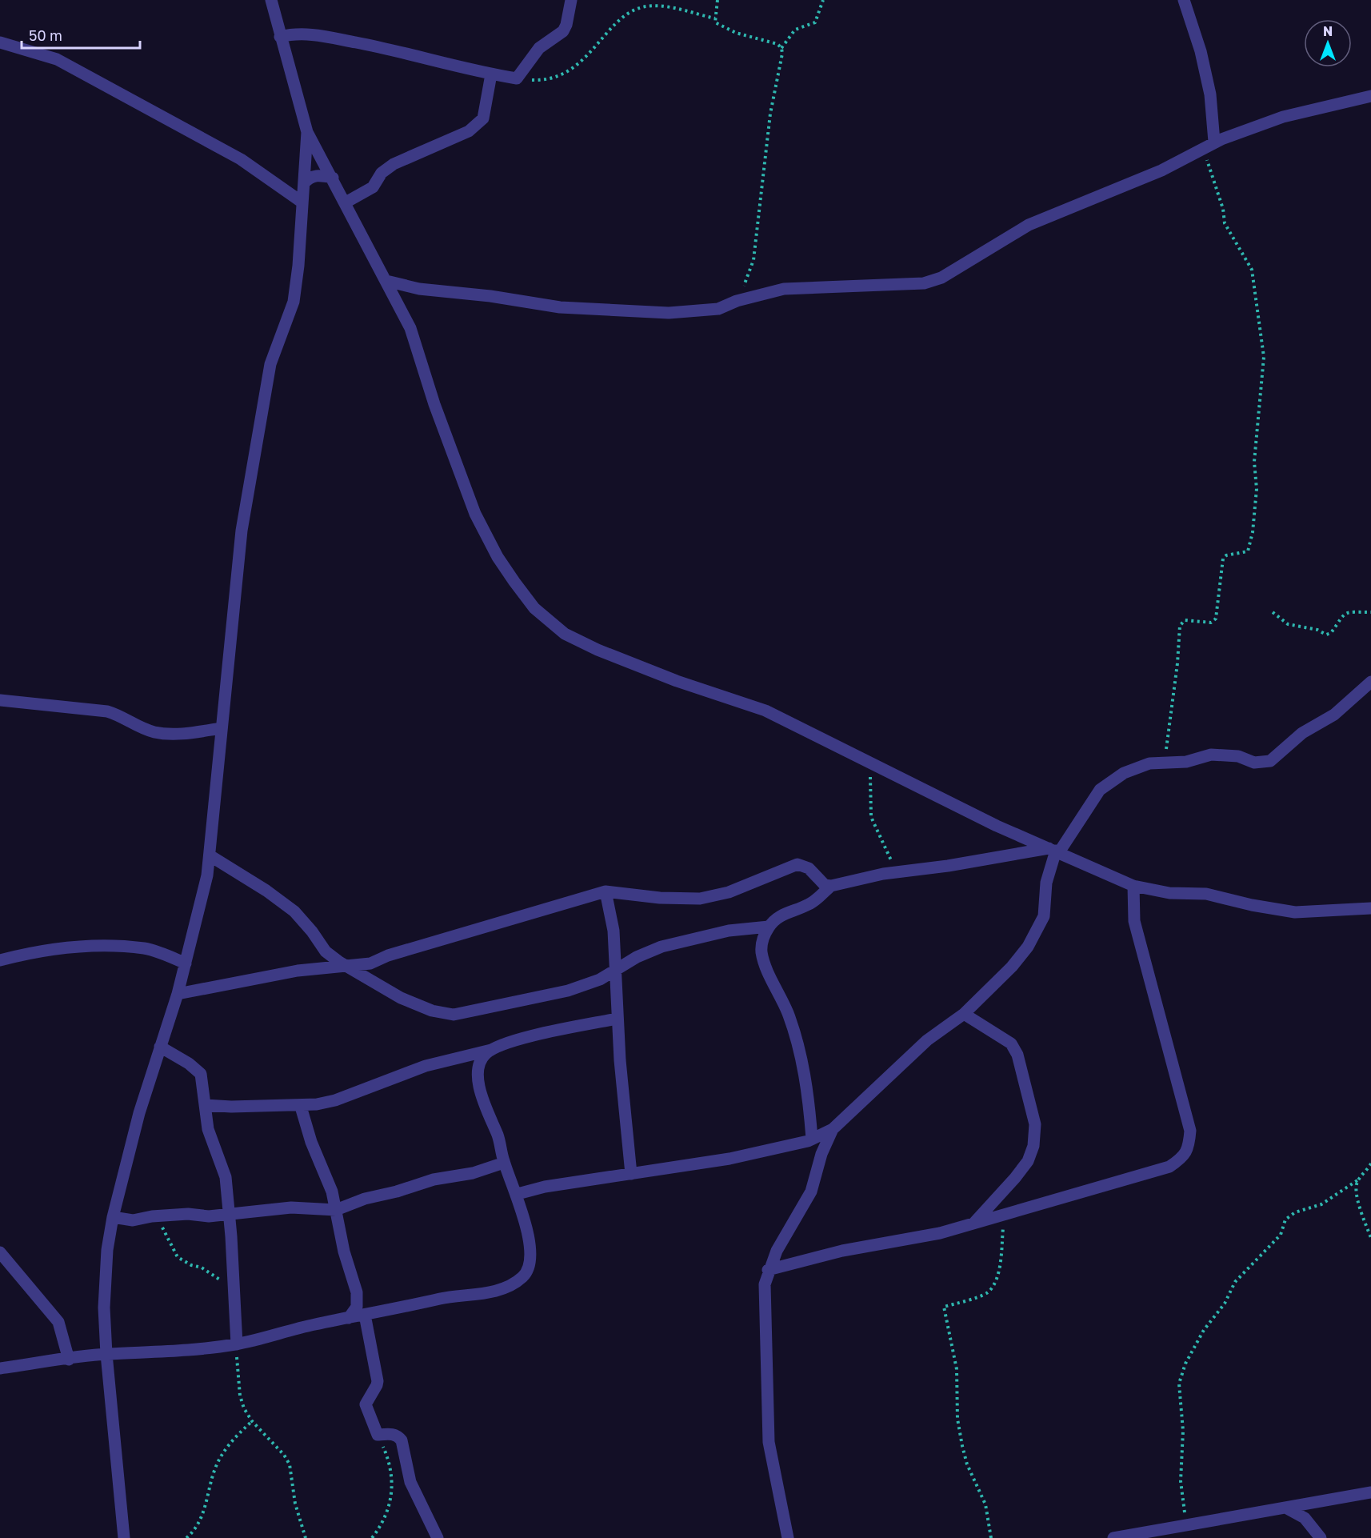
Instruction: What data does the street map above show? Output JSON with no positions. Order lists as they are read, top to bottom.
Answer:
{
  "scale_bar": "50 m",
  "north": "top"
}
